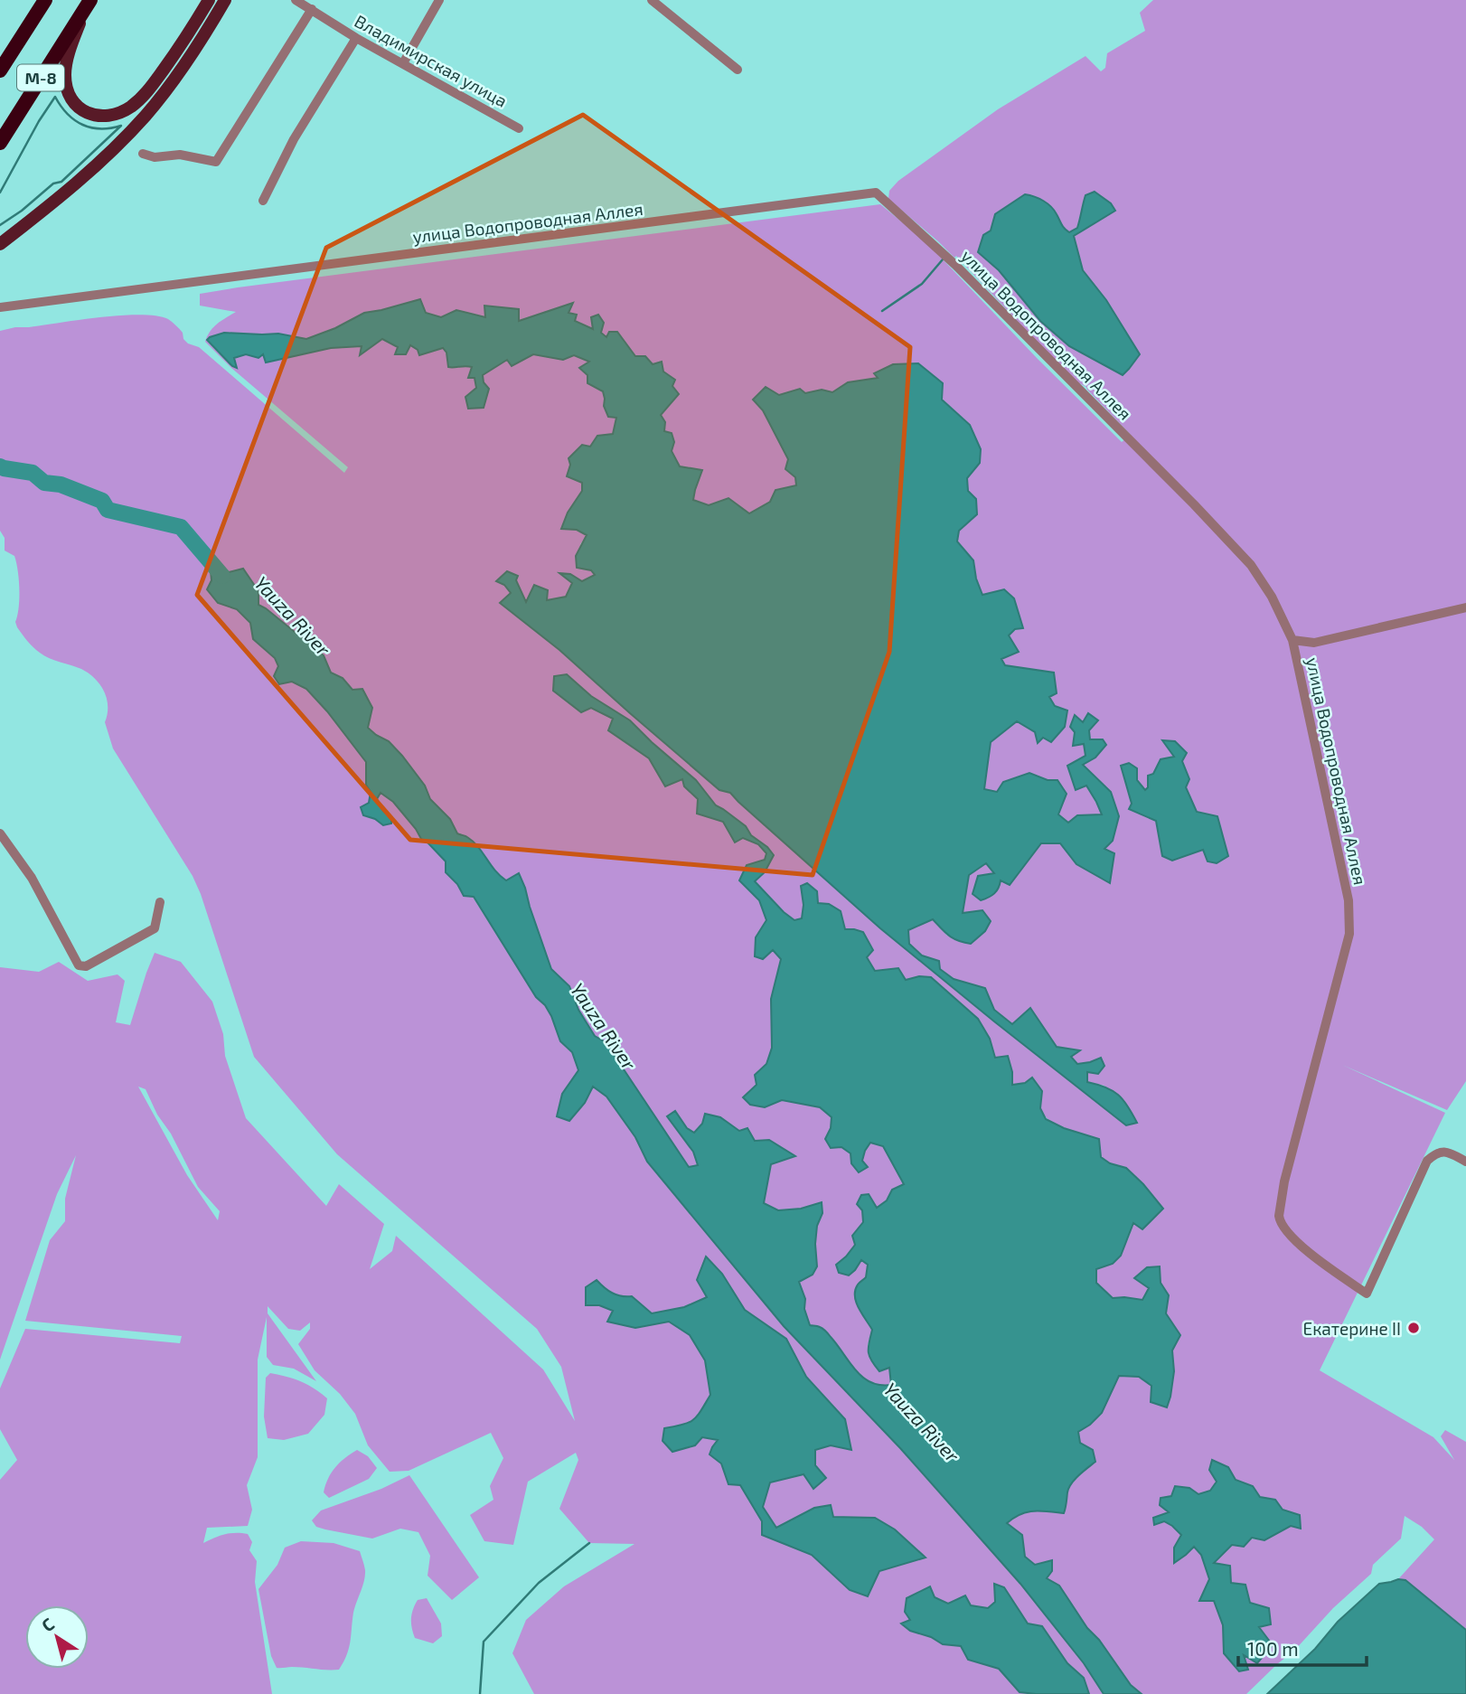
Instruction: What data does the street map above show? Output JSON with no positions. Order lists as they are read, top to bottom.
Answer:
{
  "streets": {
    "highway": ["М-8"],
    "street": ["Владимирская улица", "улица Водопроводная Аллея"]
  },
  "water": ["Yauza River"],
  "places": ["Екатерине II"],
  "scale_bar": "100 m",
  "north": "top left"
}
